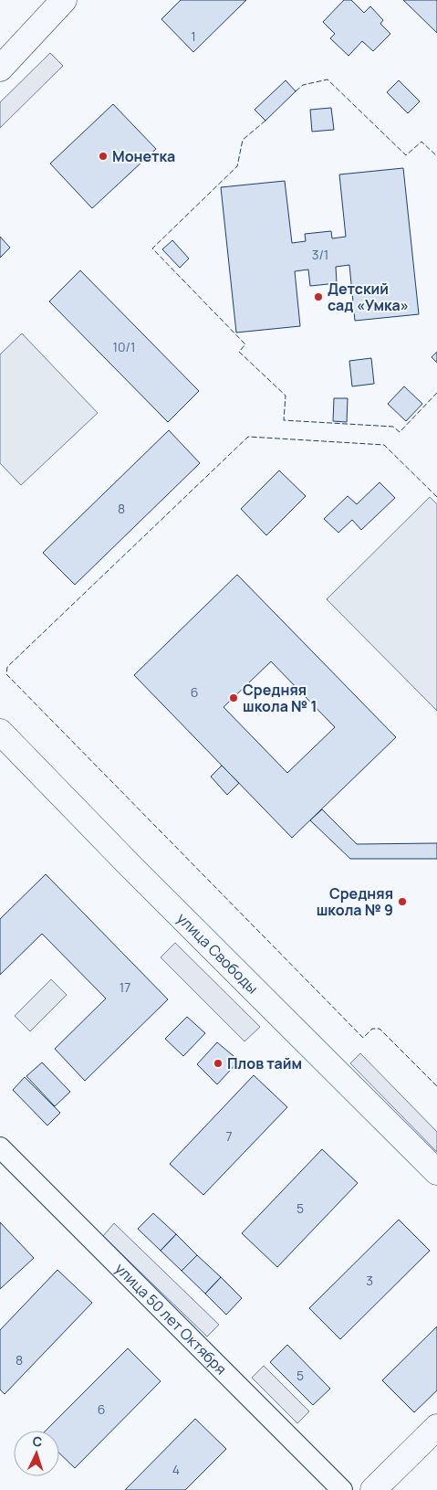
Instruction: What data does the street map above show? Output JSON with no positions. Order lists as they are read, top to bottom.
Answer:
{
  "streets": {
    "main road": ["улица Свободы"],
    "street": ["улица 50 лет Октября"]
  },
  "places": [
    "Монетка",
    "Детский сад «Умка»",
    "Средняя школа № 1",
    "Средняя школа № 9",
    "Плов тайм"
  ],
  "house_numbers": [
    "1",
    "3/1",
    "10/1",
    "8",
    "6",
    "17",
    "7",
    "5",
    "3",
    "8",
    "5",
    "6",
    "4"
  ],
  "north": "top"
}
